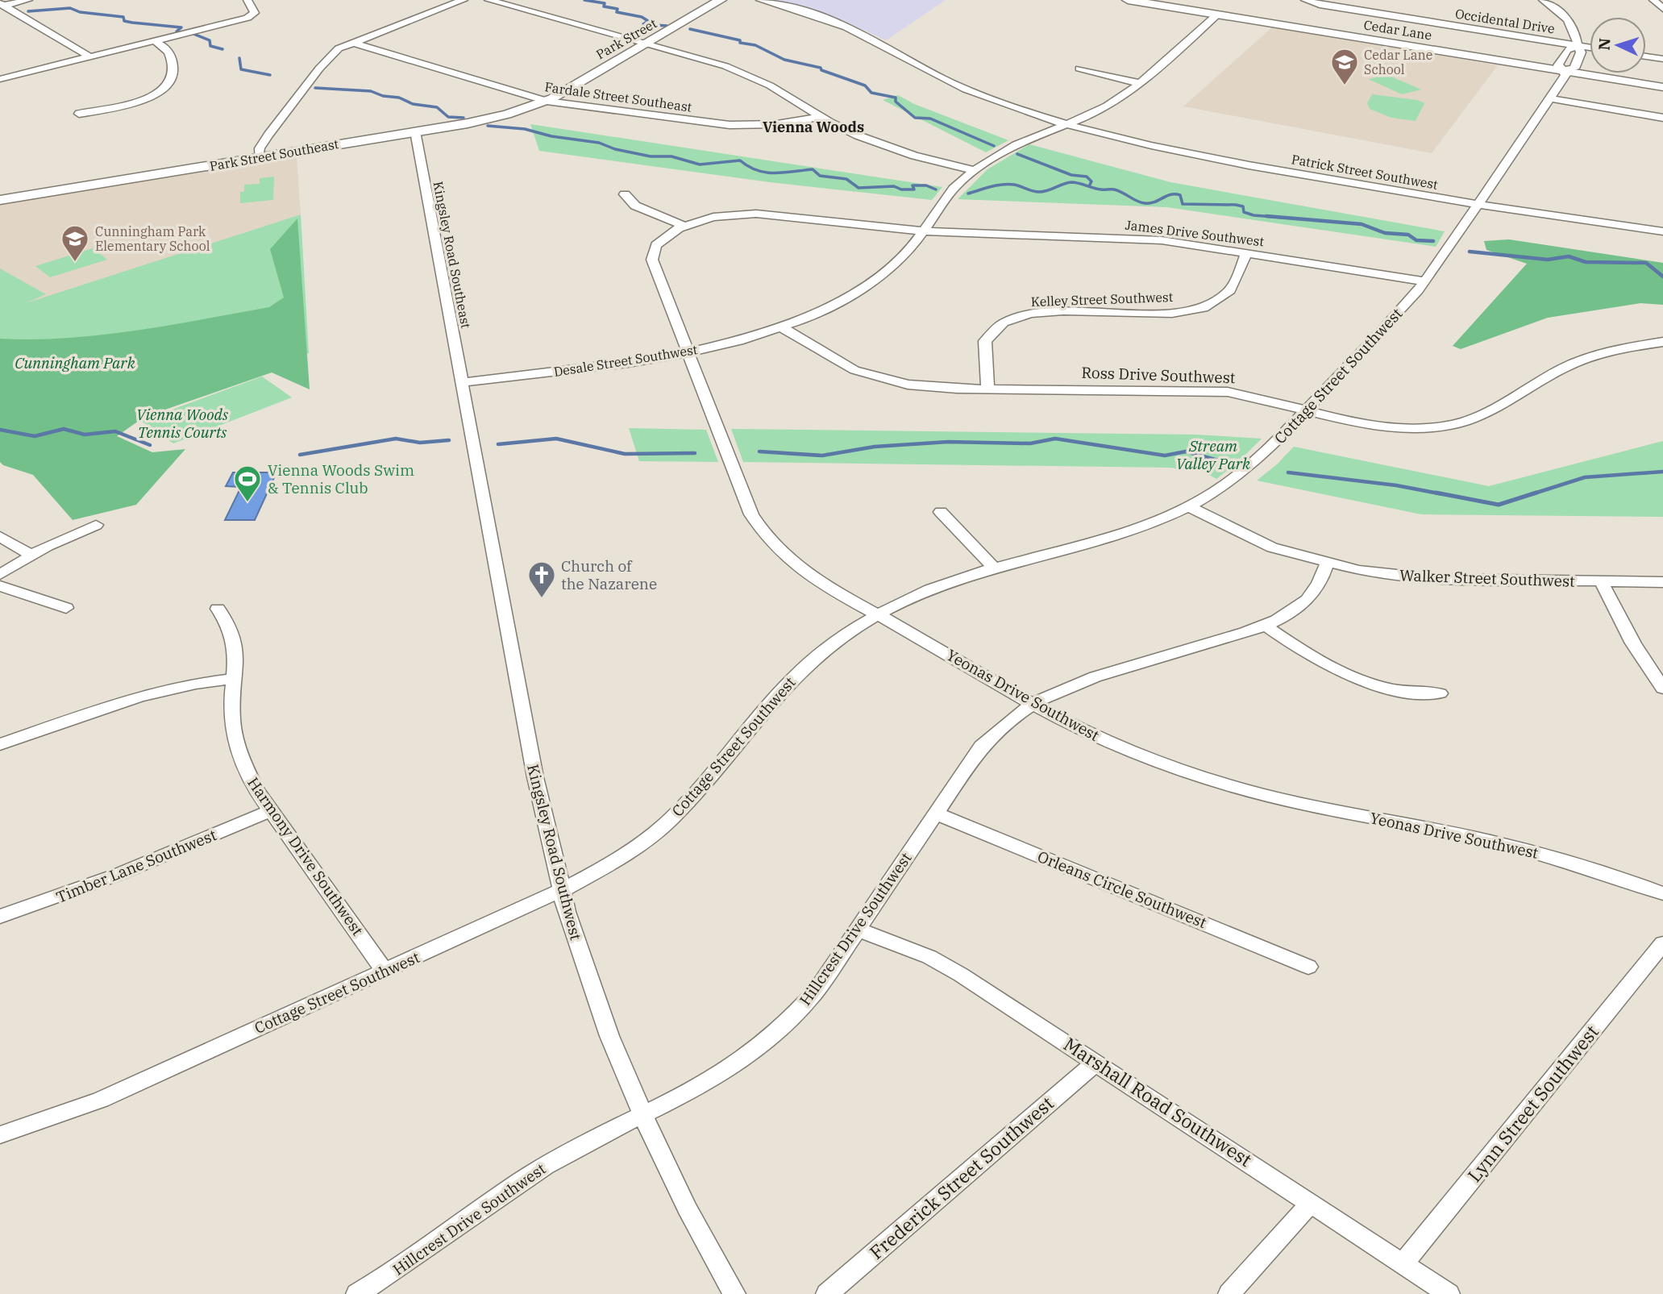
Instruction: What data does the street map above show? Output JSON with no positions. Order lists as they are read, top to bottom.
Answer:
{
  "streets": {
    "main road": ["Cedar Lane", "Park Street", "Park Street Southeast"],
    "street": [
      "Occidental Drive",
      "Fardale Street Southeast",
      "Patrick Street Southwest",
      "James Drive Southwest",
      "Kingsley Road Southeast",
      "Kelley Street Southwest",
      "Desale Street Southwest",
      "Ross Drive Southwest",
      "Cottage Street Southwest",
      "Walker Street Southwest",
      "Yeonas Drive Southwest",
      "Kingsley Road Southwest",
      "Harmony Drive Southwest",
      "Timber Lane Southwest",
      "Orleans Circle Southwest",
      "Hillcrest Drive Southwest",
      "Marshall Road Southwest",
      "Lynn Street Southwest",
      "Frederick Street Southwest"
    ]
  },
  "crossings": [
    ["Occidental Drive", "Cottage Street Southwest"],
    ["Cedar Lane", "Desale Street Southwest"],
    ["Cedar Lane", "Cottage Street Southwest"],
    ["Park Street", "Fardale Street Southeast"],
    ["Park Street", "Park Street Southeast"],
    ["Fardale Street Southeast", "Park Street Southeast"],
    ["Park Street Southeast", "Kingsley Road Southeast"],
    ["Patrick Street Southwest", "Desale Street Southwest"],
    ["Patrick Street Southwest", "Cottage Street Southwest"],
    ["James Drive Southwest", "Kelley Street Southwest"],
    ["James Drive Southwest", "Desale Street Southwest"],
    ["James Drive Southwest", "Cottage Street Southwest"],
    ["Kingsley Road Southeast", "Desale Street Southwest"],
    ["Kingsley Road Southeast", "Kingsley Road Southwest"],
    ["Kelley Street Southwest", "Ross Drive Southwest"],
    ["Desale Street Southwest", "Ross Drive Southwest"],
    ["Desale Street Southwest", "Yeonas Drive Southwest"],
    ["Desale Street Southwest", "Kingsley Road Southwest"],
    ["Ross Drive Southwest", "Cottage Street Southwest"],
    ["Cottage Street Southwest", "Walker Street Southwest"],
    ["Cottage Street Southwest", "Yeonas Drive Southwest"],
    ["Cottage Street Southwest", "Kingsley Road Southwest"],
    ["Cottage Street Southwest", "Harmony Drive Southwest"],
    ["Walker Street Southwest", "Hillcrest Drive Southwest"],
    ["Yeonas Drive Southwest", "Hillcrest Drive Southwest"],
    ["Kingsley Road Southwest", "Hillcrest Drive Southwest"],
    ["Harmony Drive Southwest", "Timber Lane Southwest"],
    ["Orleans Circle Southwest", "Hillcrest Drive Southwest"],
    ["Hillcrest Drive Southwest", "Marshall Road Southwest"],
    ["Marshall Road Southwest", "Lynn Street Southwest"],
    ["Marshall Road Southwest", "Frederick Street Southwest"]
  ],
  "districts": ["Vienna Woods"],
  "parks": ["Cunningham Park", "Vienna Woods Tennis Courts", "Stream Valley Park"],
  "places": {
    "school or university": ["Cedar Lane School", "Cunningham Park Elementary School"],
    "sports": ["Vienna Woods Swim & Tennis Club"],
    "church": ["Church of the Nazarene"]
  },
  "north": "left"
}
